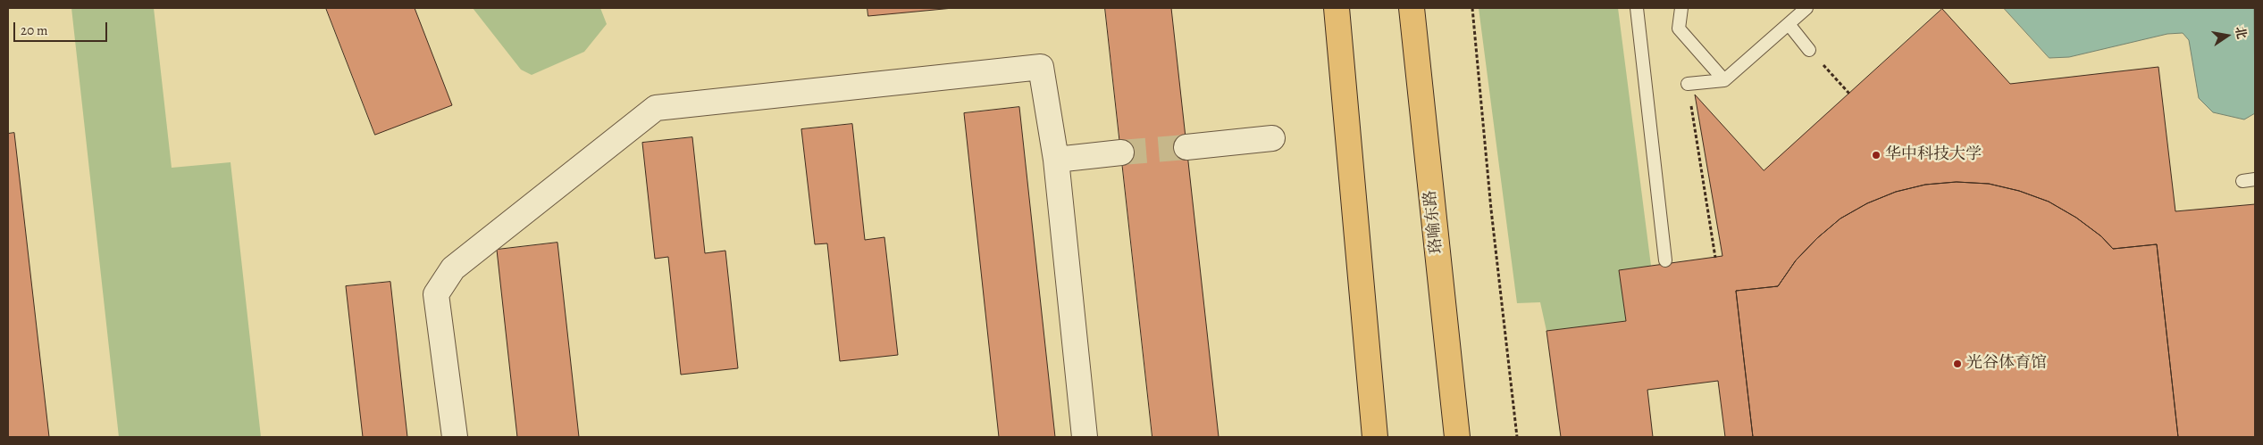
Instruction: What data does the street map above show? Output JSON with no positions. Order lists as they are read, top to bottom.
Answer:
{
  "streets": {
    "highway": ["珞喻东路"]
  },
  "places": ["华中科技大学", "光谷体育馆"],
  "scale_bar": "20 m",
  "north": "right"
}
